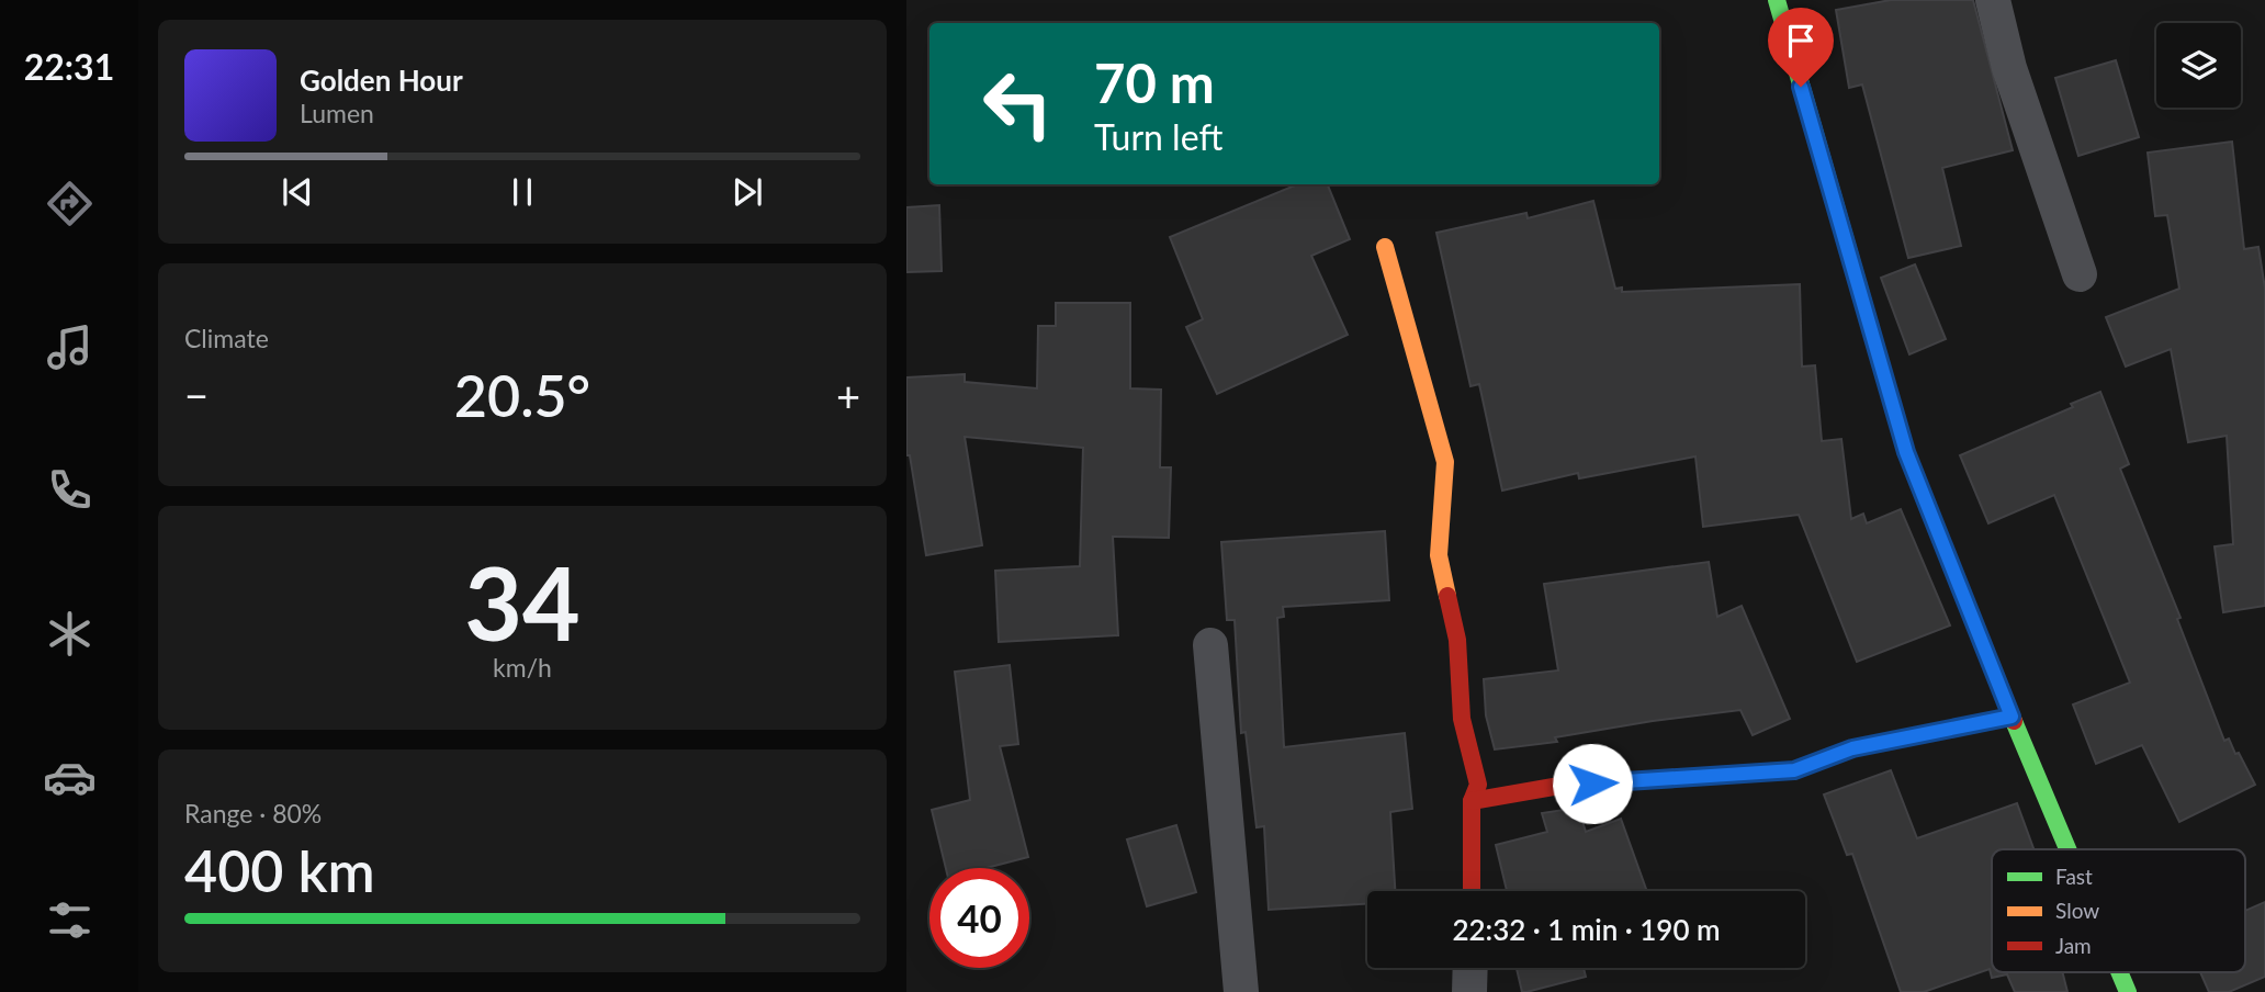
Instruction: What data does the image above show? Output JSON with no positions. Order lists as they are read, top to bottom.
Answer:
{
  "legend": ["Fast", "Slow", "Jam"],
  "page": {
    "tabs": "22:31",
    "turn": ["70 m", "Turn left"],
    "song": ["Golden Hour", "Lumen"],
    "tile": [
      "Climate",
      ["34", "km/h"],
      ["Range · 80%", "400 km"]
    ],
    "heat": ["−", "20.5°", "+"],
    "limit": "40",
    "trip": "22:32 · 1 min · 190 m"
  }
}
